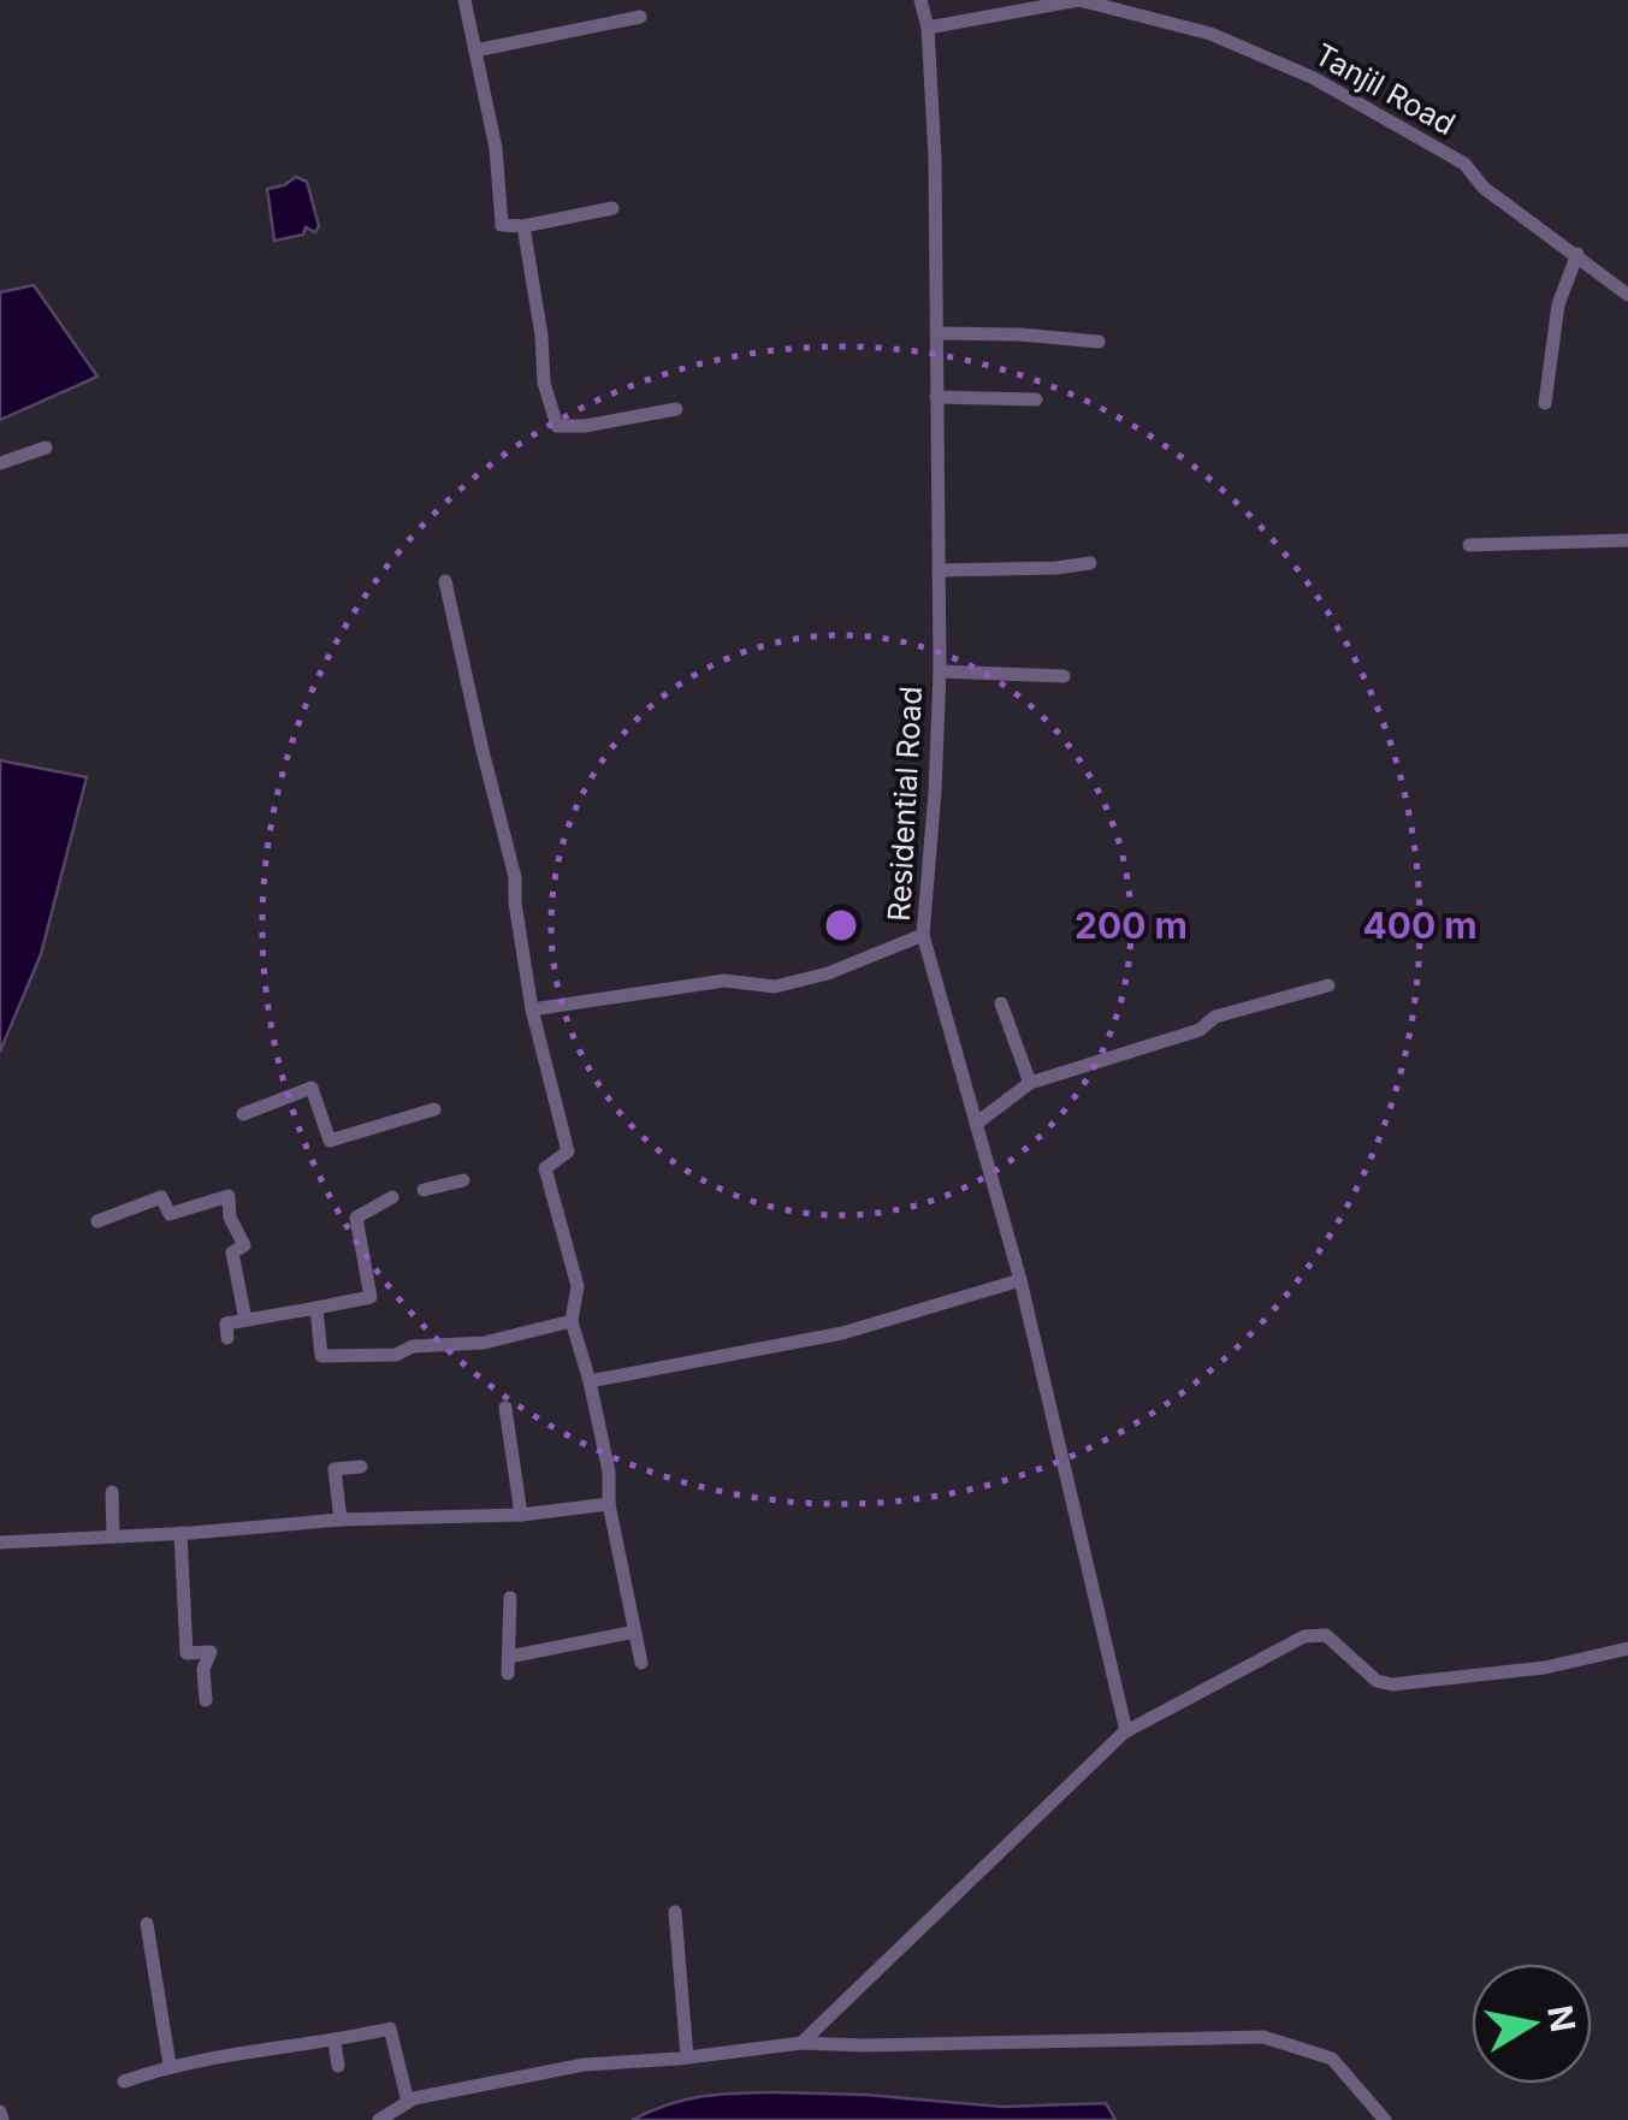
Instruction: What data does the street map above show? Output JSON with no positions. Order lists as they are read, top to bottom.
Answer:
{
  "streets": {
    "street": ["Tanjil Road", "Residential Road"]
  },
  "crossings": [
    ["Tanjil Road", "Residential Road"]
  ],
  "north": "right",
  "rings": ["200 m", "400 m"]
}
